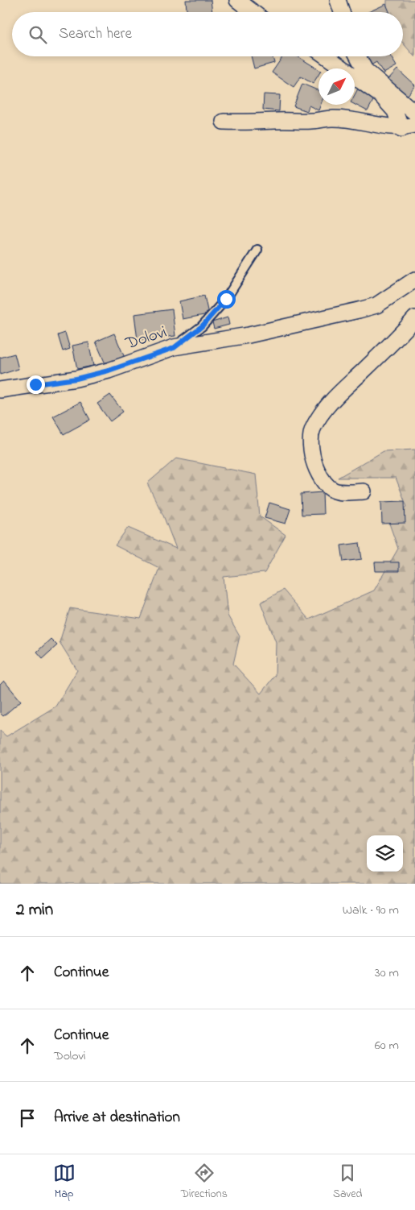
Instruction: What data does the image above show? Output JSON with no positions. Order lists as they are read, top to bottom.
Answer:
{
  "streets": {
    "street": ["Dolovi"]
  },
  "north": "top right",
  "page": {
    "search": "Search here",
    "heading": ["2 min", "Walk · 90 m"],
    "list": [
      ["Continue", "30 m"],
      ["Continue", "Dolovi", "60 m"],
      "Arrive at destination"
    ],
    "nav": ["Map", "Directions", "Saved"]
  }
}
